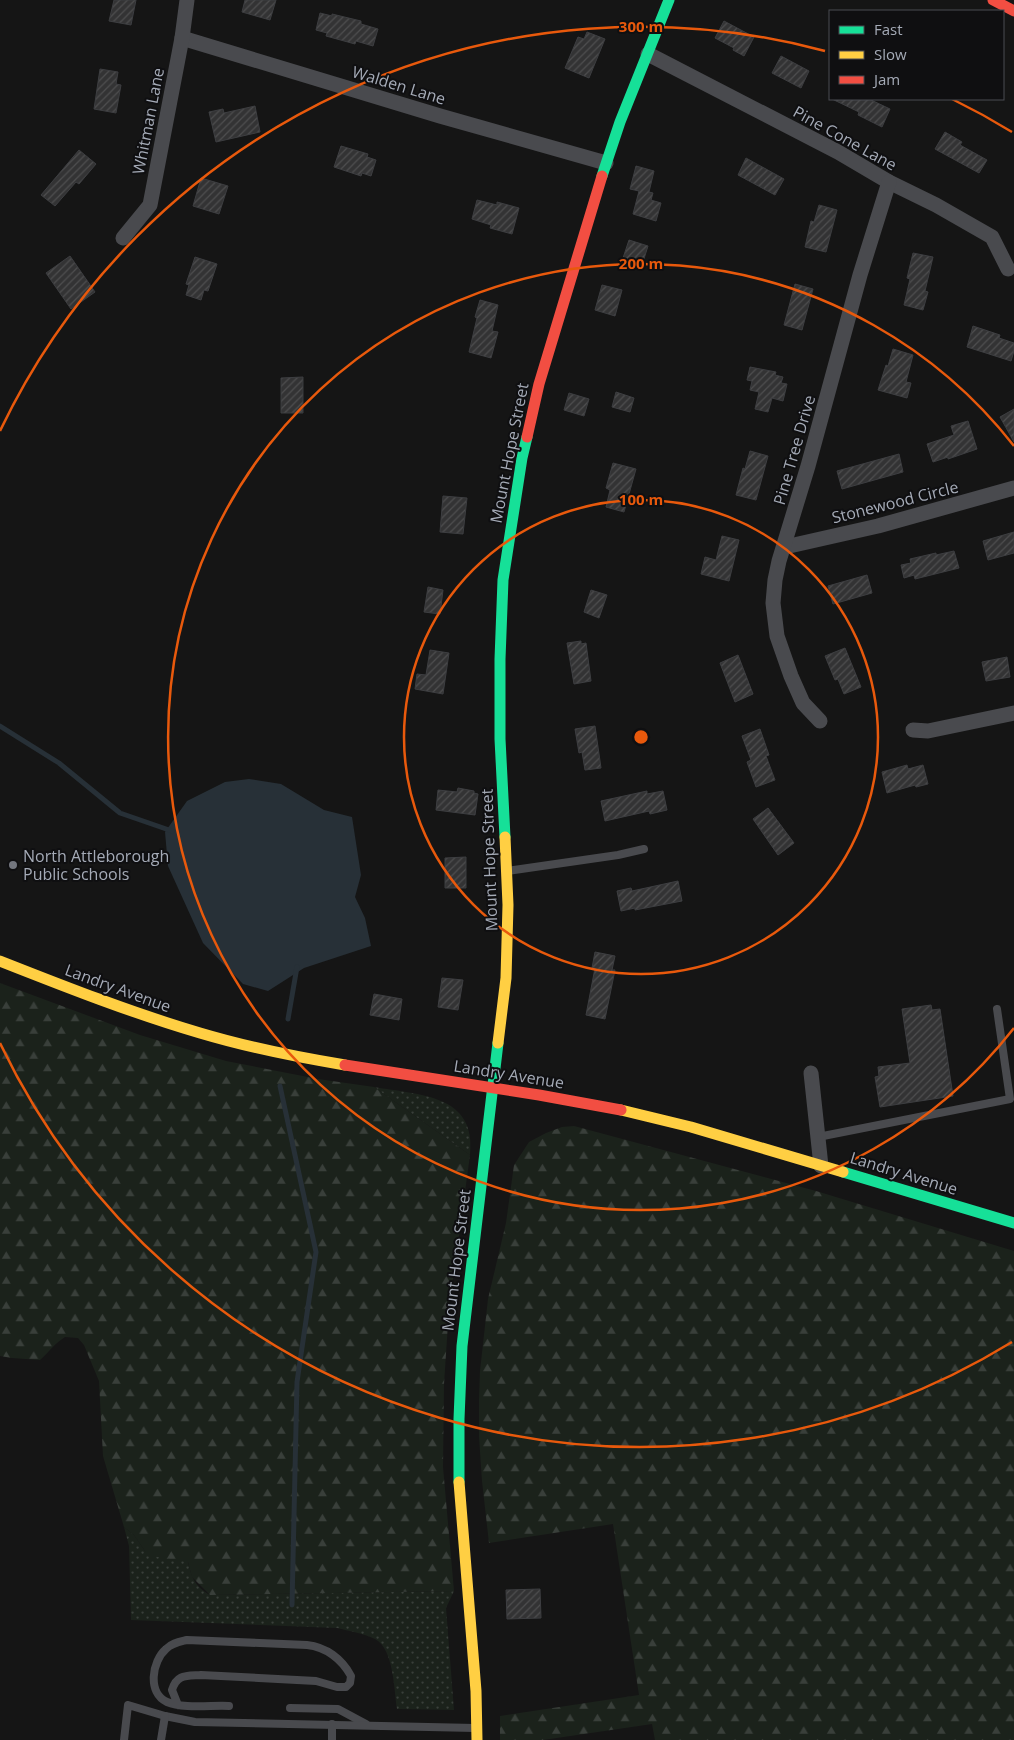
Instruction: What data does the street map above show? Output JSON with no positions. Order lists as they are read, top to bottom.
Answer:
{
  "streets": {
    "street": [
      "Walden Lane",
      "Whitman Lane",
      "Pine Cone Lane",
      "Pine Tree Drive",
      "Mount Hope Street",
      "Stonewood Circle",
      "Landry Avenue"
    ]
  },
  "crossings": [
    ["Walden Lane", "Whitman Lane"],
    ["Walden Lane", "Mount Hope Street"],
    ["Pine Cone Lane", "Pine Tree Drive"],
    ["Pine Cone Lane", "Mount Hope Street"],
    ["Pine Tree Drive", "Stonewood Circle"],
    ["Mount Hope Street", "Landry Avenue"]
  ],
  "places": ["North Attleborough Public Schools"],
  "legend": ["Fast", "Slow", "Jam"],
  "rings": ["300 m", "200 m", "100 m"]
}
